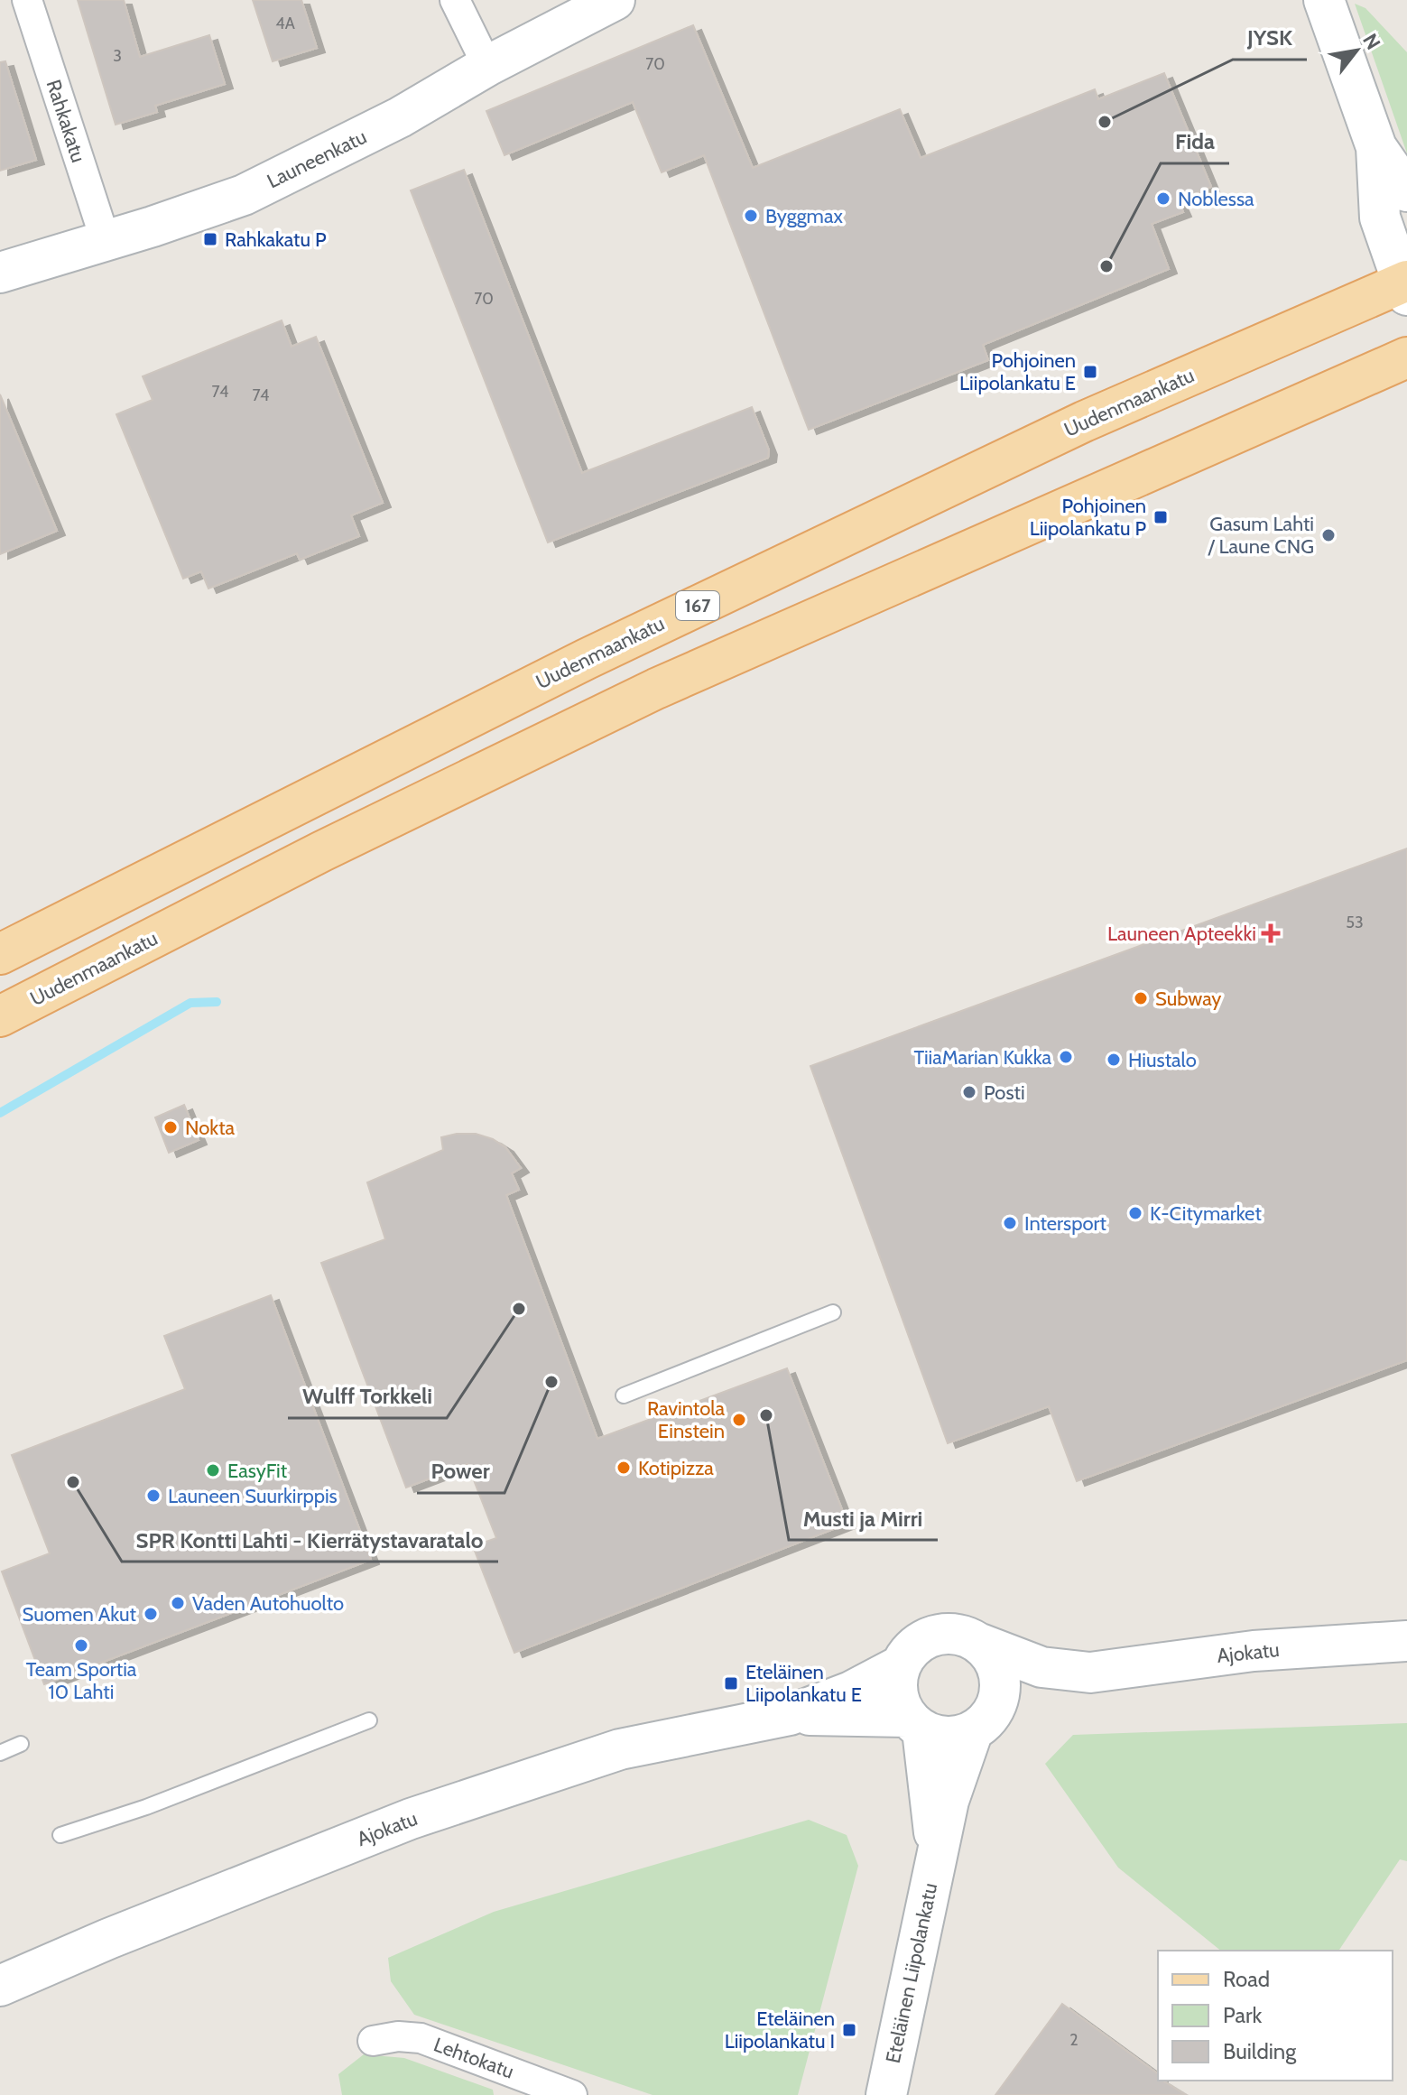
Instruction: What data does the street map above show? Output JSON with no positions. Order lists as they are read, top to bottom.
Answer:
{
  "streets": {
    "main road": ["Uudenmaankatu", "167"],
    "street": [
      "Rahkakatu",
      "Launeenkatu",
      "Ajokatu",
      "Eteläinen Liipolankatu",
      "Lehtokatu"
    ]
  },
  "crossings": [
    ["Rahkakatu", "Launeenkatu"],
    ["Ajokatu", "Eteläinen Liipolankatu"]
  ],
  "places": {
    "other": [
      "JYSK",
      "Noblessa",
      "Byggmax",
      "Fida",
      "Gasum Lahti / Laune CNG",
      "Subway",
      "TiiaMarian Kukka",
      "Hiustalo",
      "Posti",
      "Nokta",
      "K-Citymarket",
      "Intersport",
      "Wulff Torkkeli",
      "Power",
      "Musti ja Mirri",
      "Ravintola Einstein",
      "Kotipizza",
      "EasyFit",
      "SPR Kontti Lahti - Kierrätystavaratalo",
      "Launeen Suurkirppis",
      "Vaden Autohuolto",
      "Suomen Akut",
      "Team Sportia 10 Lahti"
    ],
    "transit": [
      "Rahkakatu P",
      "Pohjoinen Liipolankatu E",
      "Pohjoinen Liipolankatu P",
      "Eteläinen Liipolankatu E",
      "Eteläinen Liipolankatu I"
    ],
    "health": ["Launeen Apteekki"]
  },
  "house_numbers": [
    "4A",
    "3",
    "70",
    "70",
    "74",
    "74",
    "53",
    "2"
  ],
  "legend": ["Road", "Park", "Building"],
  "north": "top right"
}
